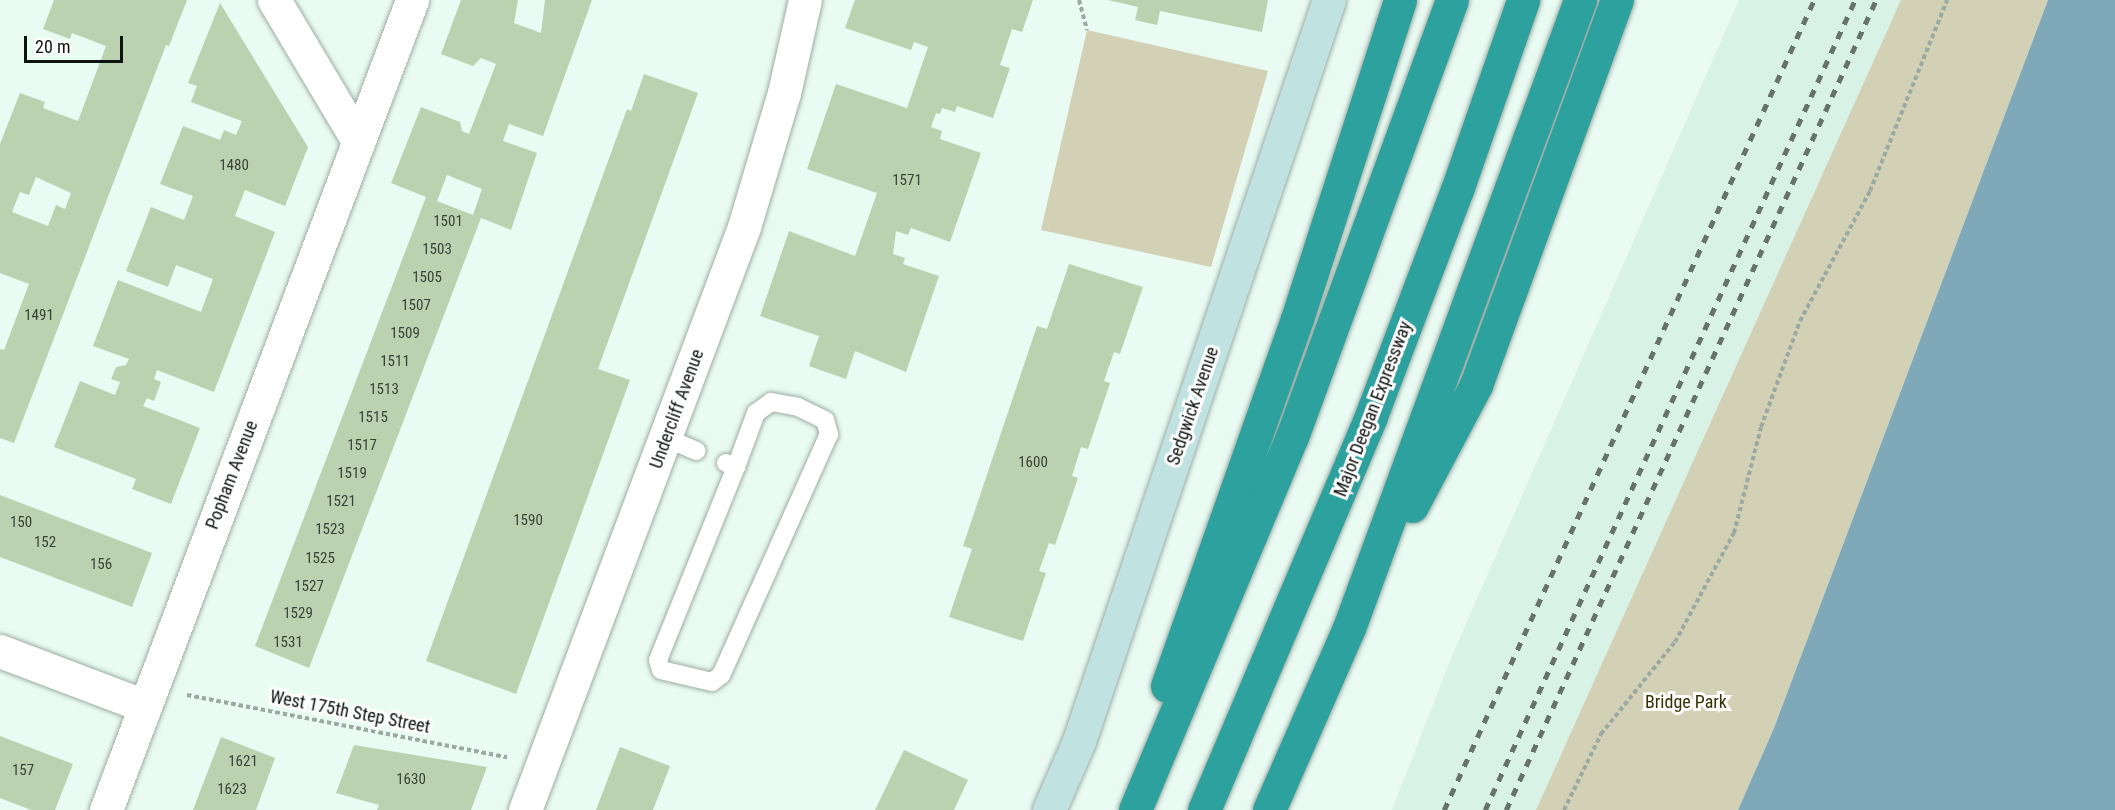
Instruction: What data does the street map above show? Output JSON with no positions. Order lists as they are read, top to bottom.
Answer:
{
  "streets": {
    "highway": ["Major Deegan Expressway"],
    "main road": ["Sedgwick Avenue"],
    "street": ["Undercliff Avenue", "Popham Avenue"],
    "path": ["West 175th Step Street"]
  },
  "parks": ["Bridge Park"],
  "house_numbers": [
    "1480",
    "1571",
    "1501",
    "1503",
    "1505",
    "1507",
    "1491",
    "1509",
    "1511",
    "1513",
    "1515",
    "1517",
    "1600",
    "1519",
    "1521",
    "1590",
    "150",
    "1523",
    "152",
    "1525",
    "156",
    "1527",
    "1529",
    "1531",
    "1621",
    "157",
    "1630",
    "1623"
  ],
  "scale_bar": "20 m"
}
